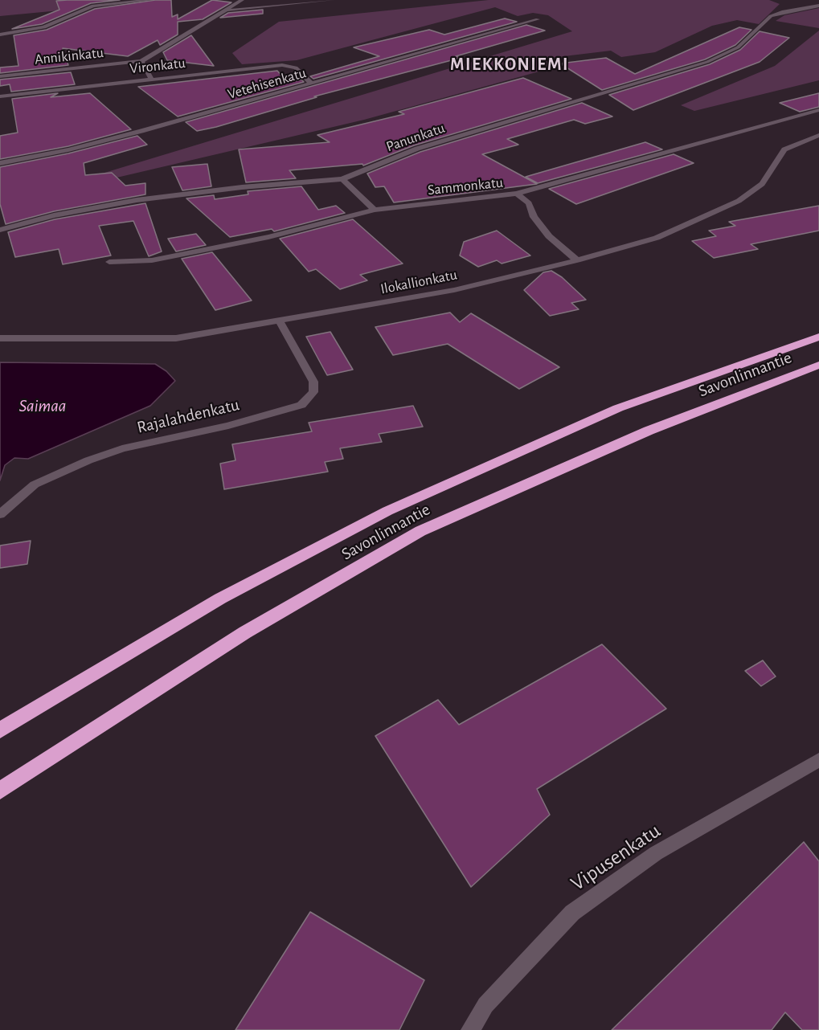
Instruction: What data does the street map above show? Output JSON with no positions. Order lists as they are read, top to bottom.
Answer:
{
  "streets": {
    "highway": ["Savonlinnantie"],
    "street": [
      "Annikinkatu",
      "Vironkatu",
      "Vetehisenkatu",
      "Panunkatu",
      "Sammonkatu",
      "Ilokallionkatu",
      "Rajalahdenkatu",
      "Vipusenkatu"
    ]
  },
  "crossings": [
    ["Vironkatu", "Vetehisenkatu"],
    ["Ilokallionkatu", "Rajalahdenkatu"]
  ],
  "districts": ["MIEKKONIEMI"],
  "water": ["Saimaa"]
}
